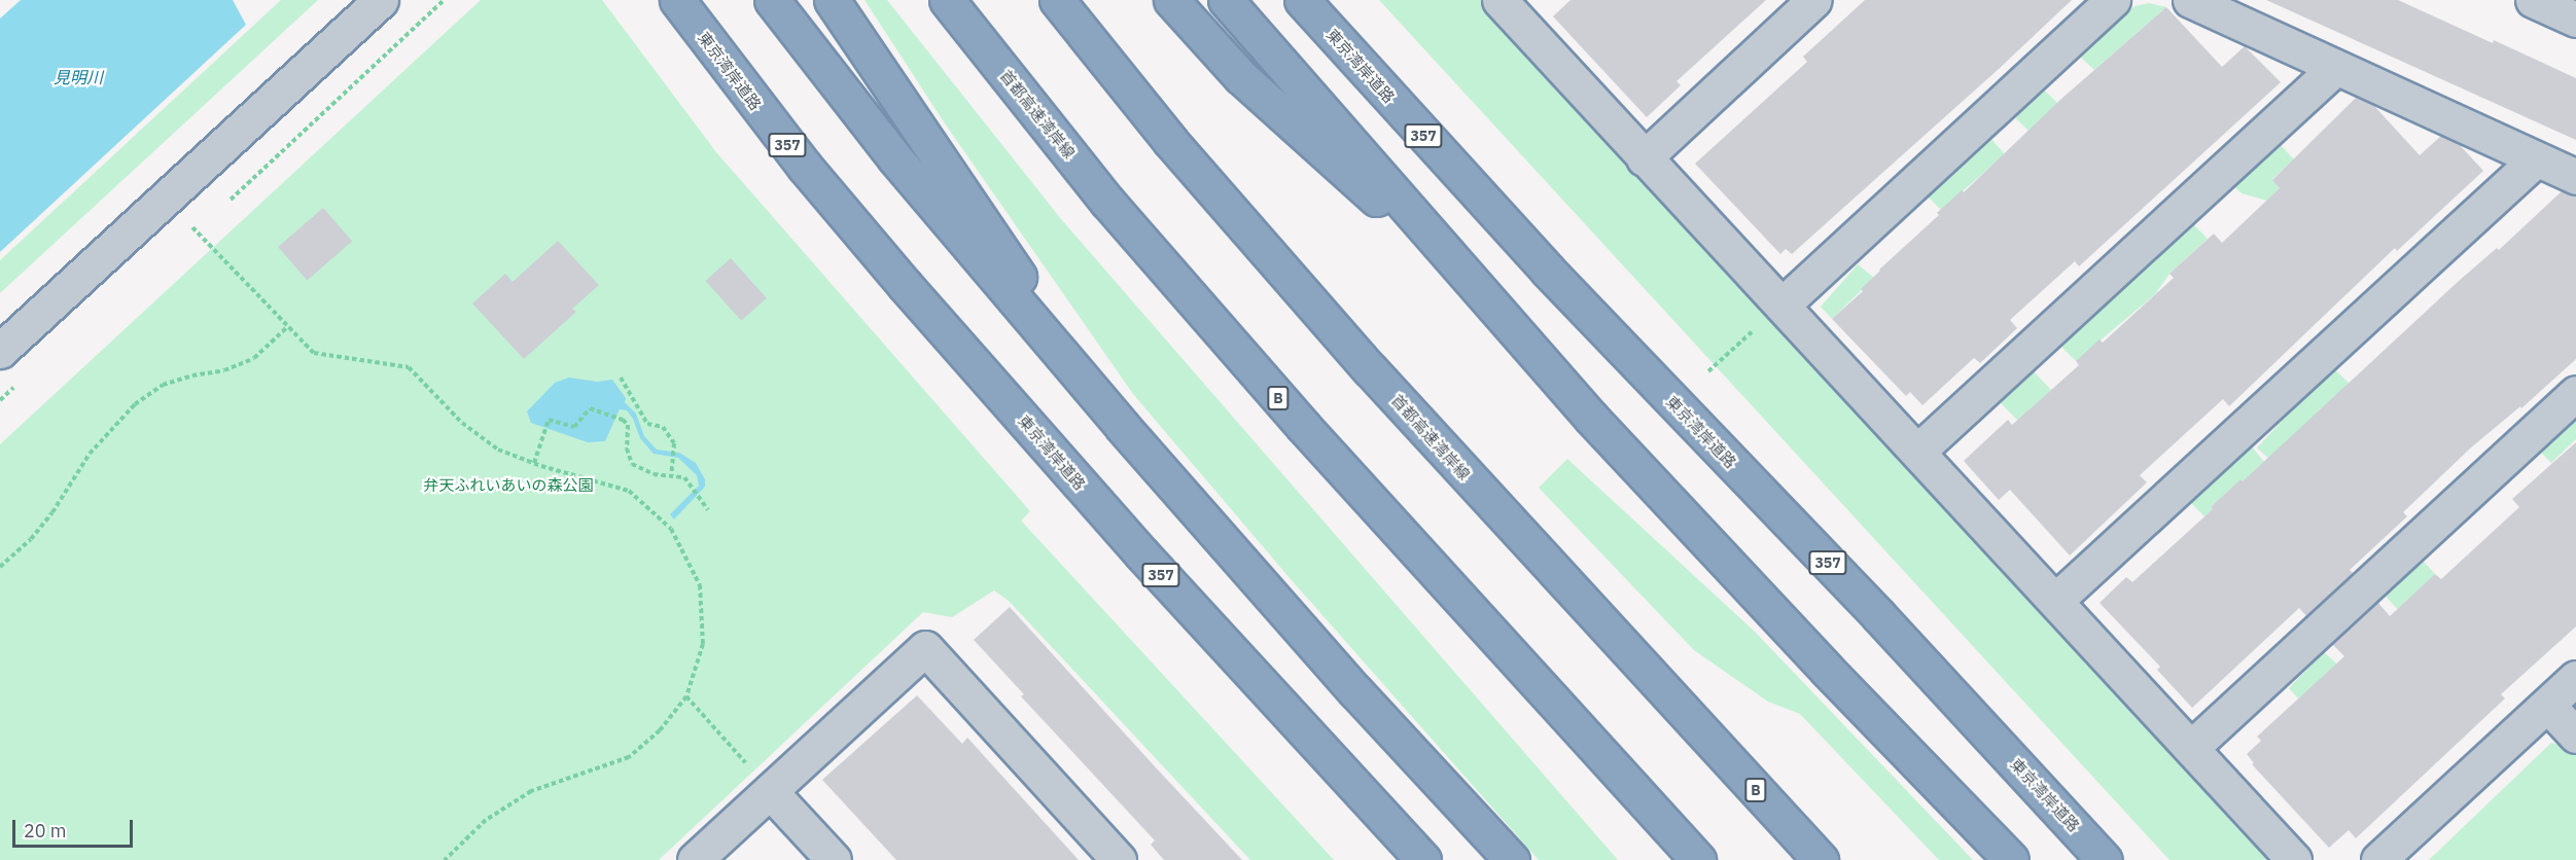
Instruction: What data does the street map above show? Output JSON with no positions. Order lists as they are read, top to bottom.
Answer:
{
  "streets": {
    "highway": [
      "東京湾岸道路",
      "首都高速湾岸線",
      "357",
      "B"
    ]
  },
  "water": ["見明川"],
  "parks": ["弁天ふれいあいの森公園"],
  "scale_bar": "20 m"
}
